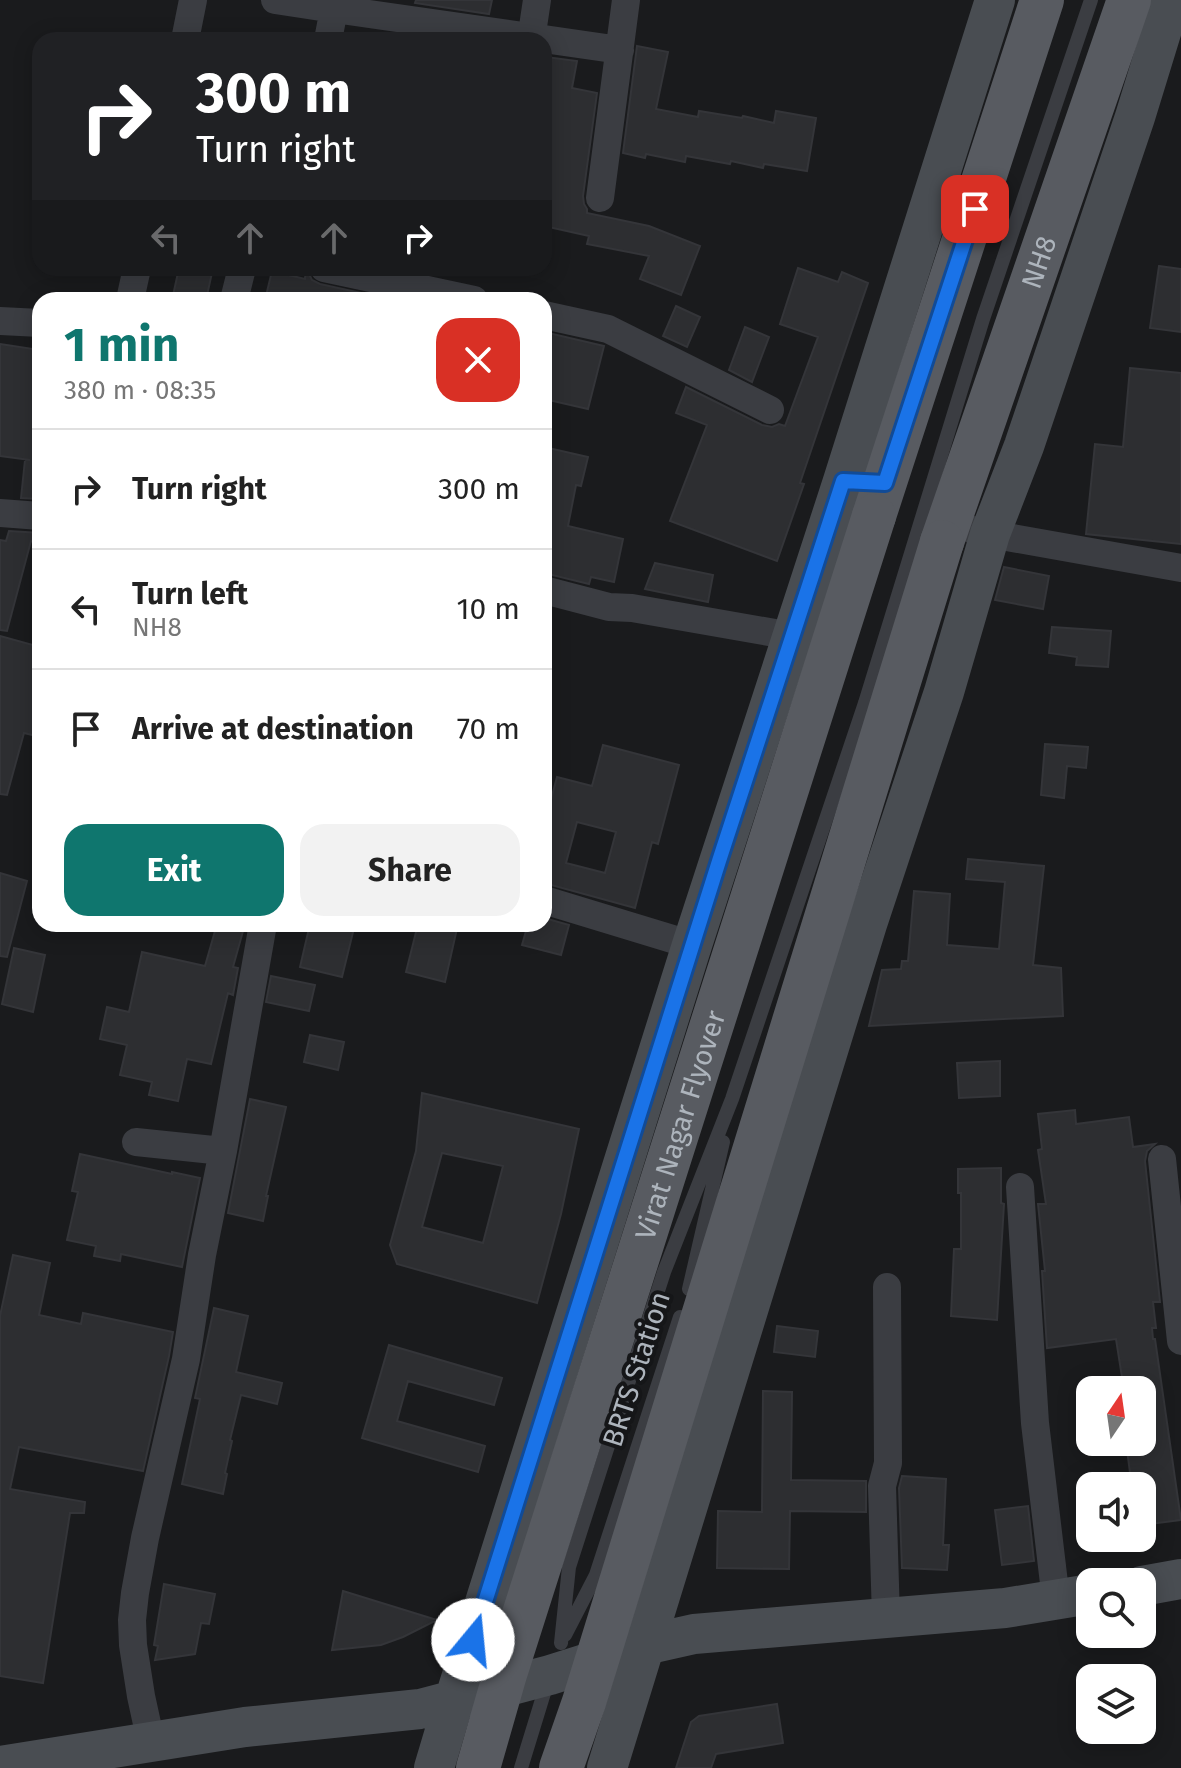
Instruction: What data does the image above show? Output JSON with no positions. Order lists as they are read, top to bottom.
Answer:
{
  "streets": {
    "main road": ["NH8", "Virat Nagar Flyover"],
    "lane": ["BRTS Station"]
  },
  "north": "top",
  "page": {
    "turn": ["300 m", "Turn right"],
    "heading": ["1 min", "380 m · 08:35"],
    "list": [
      {
        "name": "Turn right",
        "value": "300 m"
      },
      {
        "name": "Turn left",
        "note": "NH8",
        "value": "10 m"
      },
      {
        "name": "Arrive at destination",
        "value": "70 m"
      }
    ],
    "buttons": ["Exit", "Share"]
  }
}
